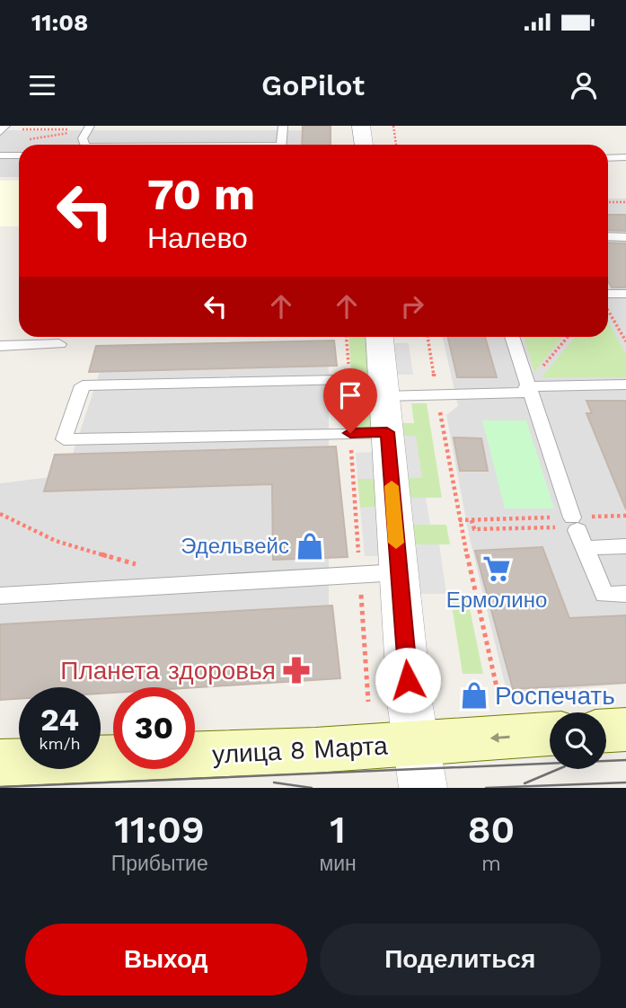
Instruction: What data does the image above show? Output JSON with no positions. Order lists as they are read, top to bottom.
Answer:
{
  "streets": {
    "main road": ["улица 8 Марта"]
  },
  "places": {
    "shop": ["Эдельвейс", "Роспечать"],
    "supermarket": ["Ермолино"],
    "pharmacy": ["Планета здоровья"]
  },
  "page": {
    "status": "11:08",
    "header": "GoPilot",
    "turn": ["70 m", "Налево"],
    "speed": "24 km/h",
    "limit": "30",
    "eta": [
      "11:09",
      "Прибытие",
      "1",
      "мин",
      "80",
      "m"
    ],
    "buttons": ["Выход", "Поделиться"]
  }
}
